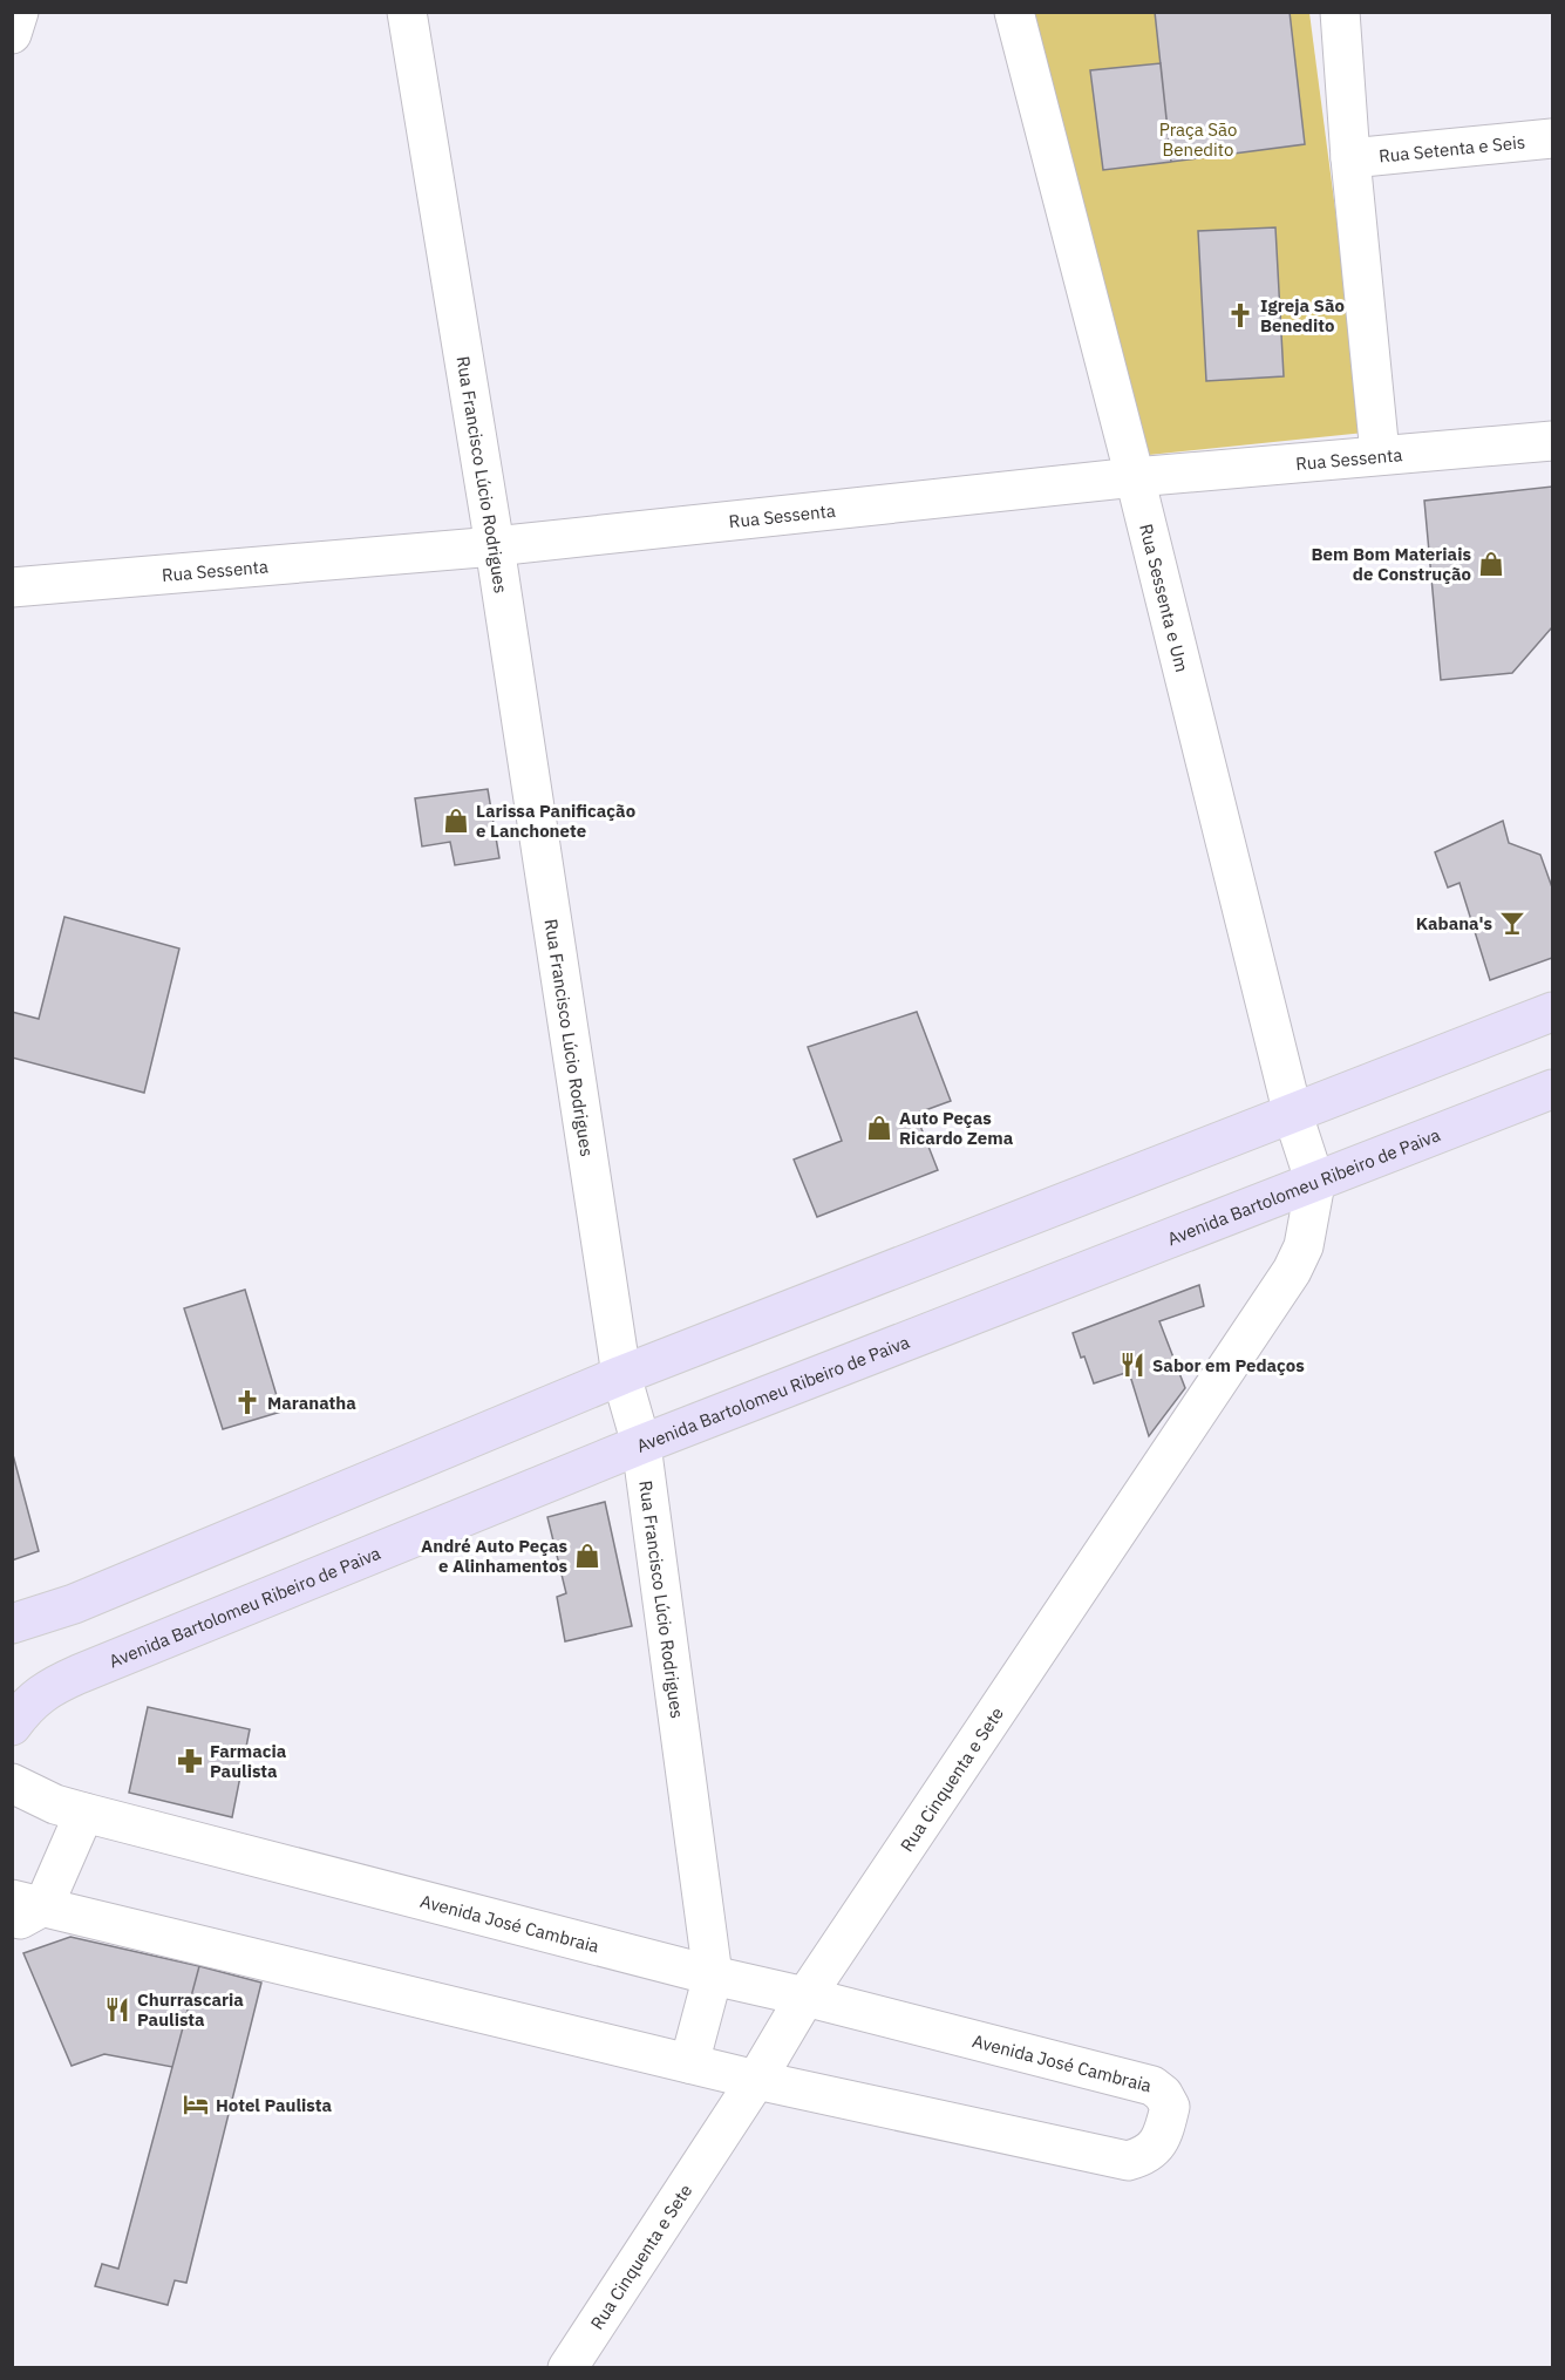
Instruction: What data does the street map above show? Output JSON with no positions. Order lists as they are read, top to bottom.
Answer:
{
  "streets": {
    "main road": ["Avenida Bartolomeu Ribeiro de Paiva"],
    "street": [
      "Rua Setenta e Seis",
      "Rua Sessenta",
      "Rua Francisco Lúcio Rodrigues",
      "Rua Sessenta e Um",
      "Rua Cinquenta e Sete",
      "Avenida José Cambraia"
    ]
  },
  "crossings": [
    ["Rua Sessenta", "Rua Francisco Lúcio Rodrigues"],
    ["Rua Sessenta", "Rua Sessenta e Um"],
    ["Rua Francisco Lúcio Rodrigues", "Avenida Bartolomeu Ribeiro de Paiva"],
    ["Rua Francisco Lúcio Rodrigues", "Avenida José Cambraia"],
    ["Rua Sessenta e Um", "Avenida Bartolomeu Ribeiro de Paiva"],
    ["Rua Sessenta e Um", "Rua Cinquenta e Sete"],
    ["Avenida Bartolomeu Ribeiro de Paiva", "Rua Cinquenta e Sete"],
    ["Rua Cinquenta e Sete", "Avenida José Cambraia"]
  ],
  "parks": ["Praça São Benedito"],
  "places": {
    "church": ["Igreja São Benedito", "Maranatha"],
    "shop": [
      "Bem Bom Materiais de Construção",
      "Larissa Panificação e Lanchonete",
      "Auto Peças Ricardo Zema",
      "André Auto Peças e Alinhamentos"
    ],
    "bar": ["Kabana's"],
    "restaurant": ["Sabor em Pedaços", "Churrascaria Paulista"],
    "pharmacy": ["Farmacia Paulista"],
    "hotel": ["Hotel Paulista"]
  }
}
